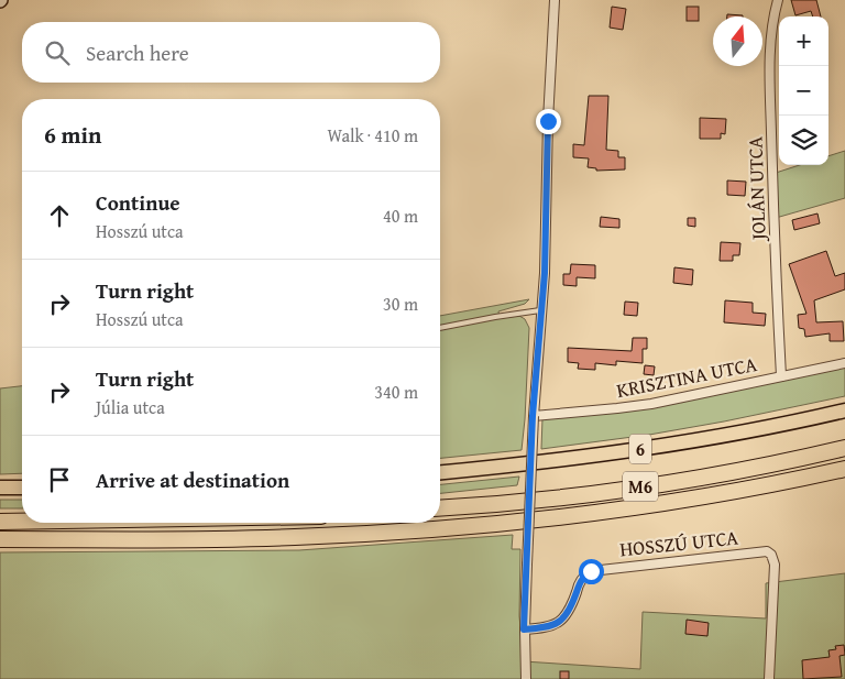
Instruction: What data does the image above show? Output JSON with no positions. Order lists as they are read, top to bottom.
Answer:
{
  "streets": {
    "highway": ["M6"],
    "main road": ["6"],
    "street": ["JOLÁN UTCA", "KRISZTINA UTCA", "HOSSZÚ UTCA"]
  },
  "crossings": [
    ["JOLÁN UTCA", "KRISZTINA UTCA"]
  ],
  "north": "top",
  "page": {
    "map_buttons": ["+", "−"],
    "search": "Search here",
    "heading": ["6 min", "Walk · 410 m"],
    "list": [
      ["Continue", "Hosszú utca", "40 m"],
      ["Turn right", "Hosszú utca", "30 m"],
      ["Turn right", "Júlia utca", "340 m"],
      "Arrive at destination"
    ]
  }
}
